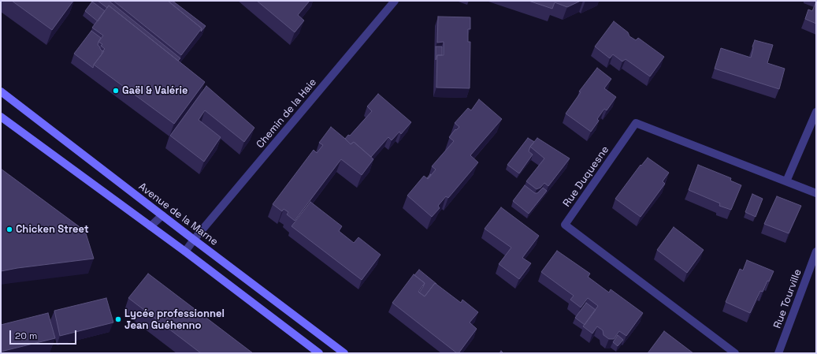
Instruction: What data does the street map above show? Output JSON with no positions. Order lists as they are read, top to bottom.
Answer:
{
  "streets": {
    "main road": ["Avenue de la Marne"],
    "street": ["Chemin de la Haie", "Rue Duquesne", "Rue Tourville"]
  },
  "crossings": [
    ["Chemin de la Haie", "Avenue de la Marne"]
  ],
  "places": ["Gaël & Valérie", "Chicken Street", "Lycée professionnel Jean Guéhenno"],
  "scale_bar": "20 m"
}
